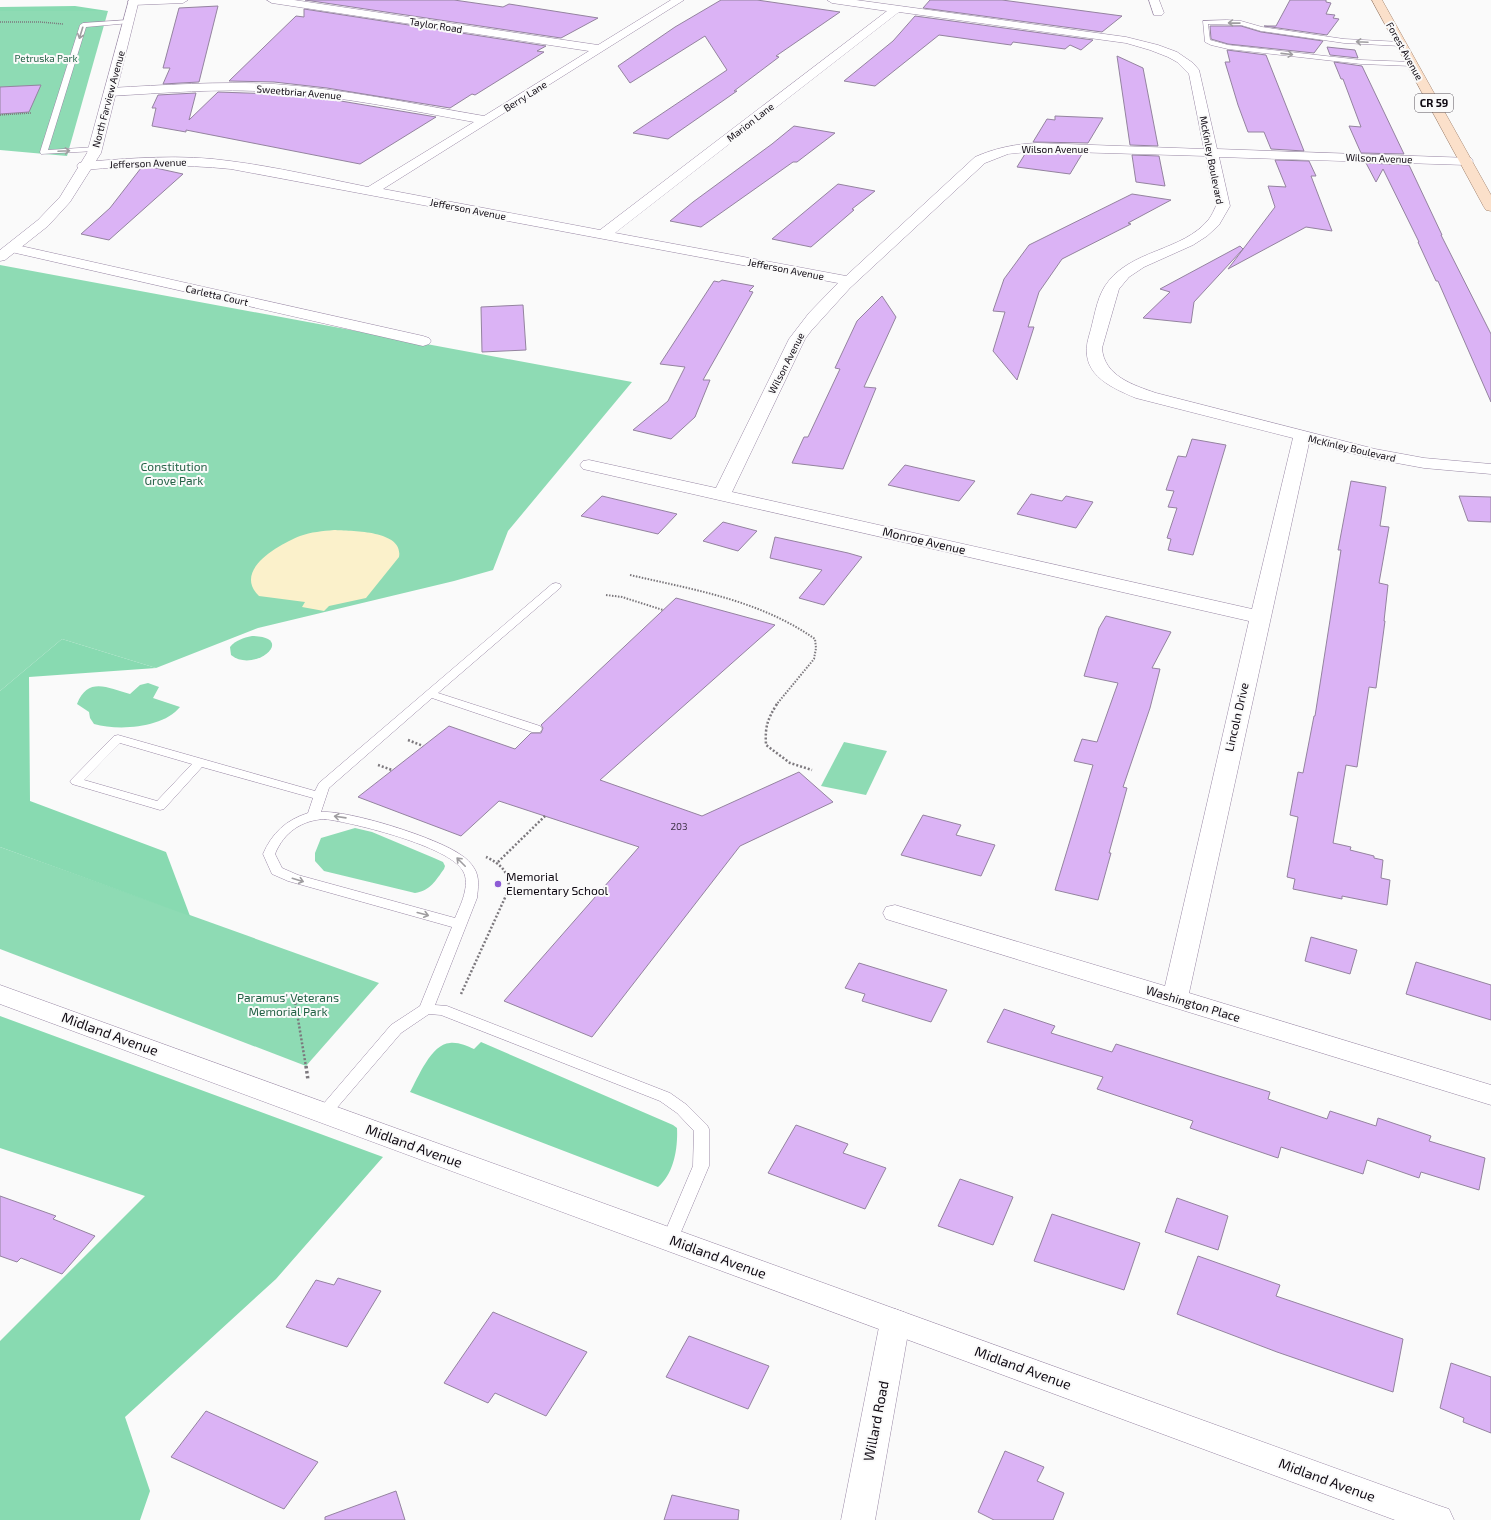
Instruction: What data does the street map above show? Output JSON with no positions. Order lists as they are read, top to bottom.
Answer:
{
  "streets": {
    "main road": ["Forest Avenue", "CR 59"],
    "street": [
      "Taylor Road",
      "Sweetbriar Avenue",
      "Berry Lane",
      "North Farview Avenue",
      "Marion Lane",
      "Wilson Avenue",
      "McKinley Boulevard",
      "Jefferson Avenue",
      "Carletta Court",
      "Monroe Avenue",
      "Lincoln Drive",
      "Washington Place",
      "Midland Avenue",
      "Willard Road"
    ]
  },
  "crossings": [
    ["Taylor Road", "Berry Lane"],
    ["Forest Avenue", "Wilson Avenue"],
    ["Sweetbriar Avenue", "Berry Lane"],
    ["Sweetbriar Avenue", "North Farview Avenue"],
    ["Berry Lane", "Jefferson Avenue"],
    ["North Farview Avenue", "Jefferson Avenue"],
    ["North Farview Avenue", "Carletta Court"],
    ["Marion Lane", "McKinley Boulevard"],
    ["Marion Lane", "Jefferson Avenue"],
    ["Wilson Avenue", "McKinley Boulevard"],
    ["Wilson Avenue", "Jefferson Avenue"],
    ["Wilson Avenue", "Monroe Avenue"],
    ["McKinley Boulevard", "Lincoln Drive"],
    ["Monroe Avenue", "Lincoln Drive"],
    ["Lincoln Drive", "Washington Place"],
    ["Midland Avenue", "Willard Road"]
  ],
  "parks": ["Petruska Park", "Constitution Grove Park", "Paramus' Veterans Memorial Park"],
  "places": ["Memorial Elementary School"],
  "house_numbers": ["203"]
}
